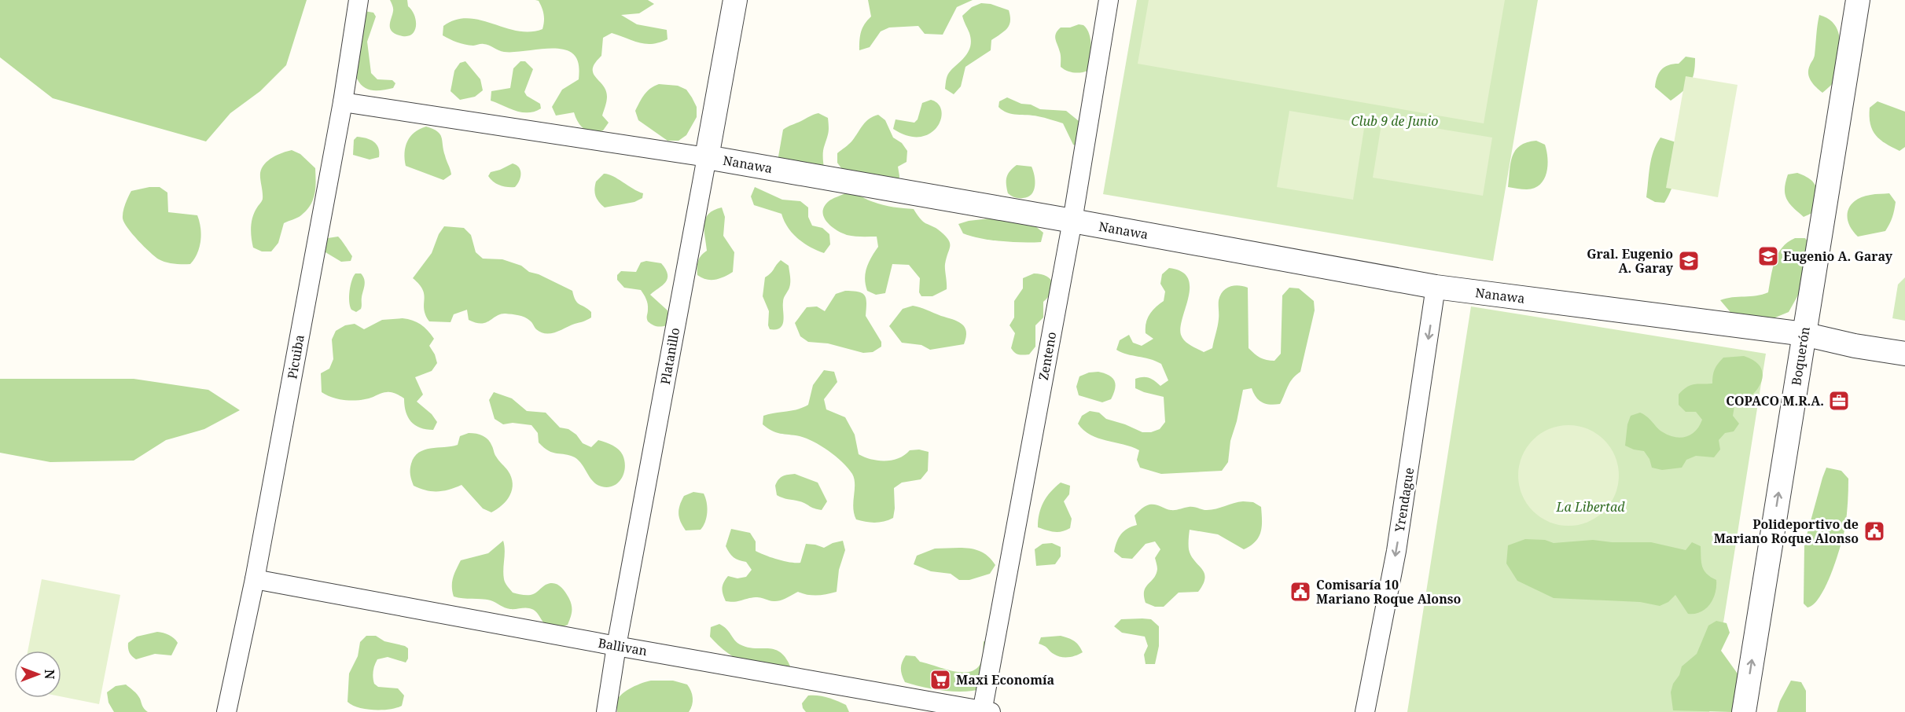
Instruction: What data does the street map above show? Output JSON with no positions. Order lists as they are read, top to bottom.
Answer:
{
  "streets": {
    "street": [
      "Nanawa",
      "Platanillo",
      "Zenteno",
      "Boquerón",
      "Picuiba",
      "Yrendague",
      "Ballivan"
    ]
  },
  "crossings": [
    ["Nanawa", "Platanillo"],
    ["Nanawa", "Zenteno"],
    ["Nanawa", "Boquerón"],
    ["Nanawa", "Picuiba"],
    ["Nanawa", "Yrendague"],
    ["Platanillo", "Ballivan"],
    ["Zenteno", "Ballivan"],
    ["Picuiba", "Ballivan"]
  ],
  "one_way": ["Boquerón", "Yrendague"],
  "parks": ["Club 9 de Junio", "La Libertad"],
  "places": {
    "school or university": ["Eugenio A. Garay", "Gral. Eugenio A. Garay"],
    "office": ["COPACO M.R.A."],
    "public building": ["Polideportivo de Mariano Roque Alonso", "Comisaría 10 Mariano Roque Alonso"],
    "supermarket": ["Maxi Economía"]
  },
  "north": "right"
}
